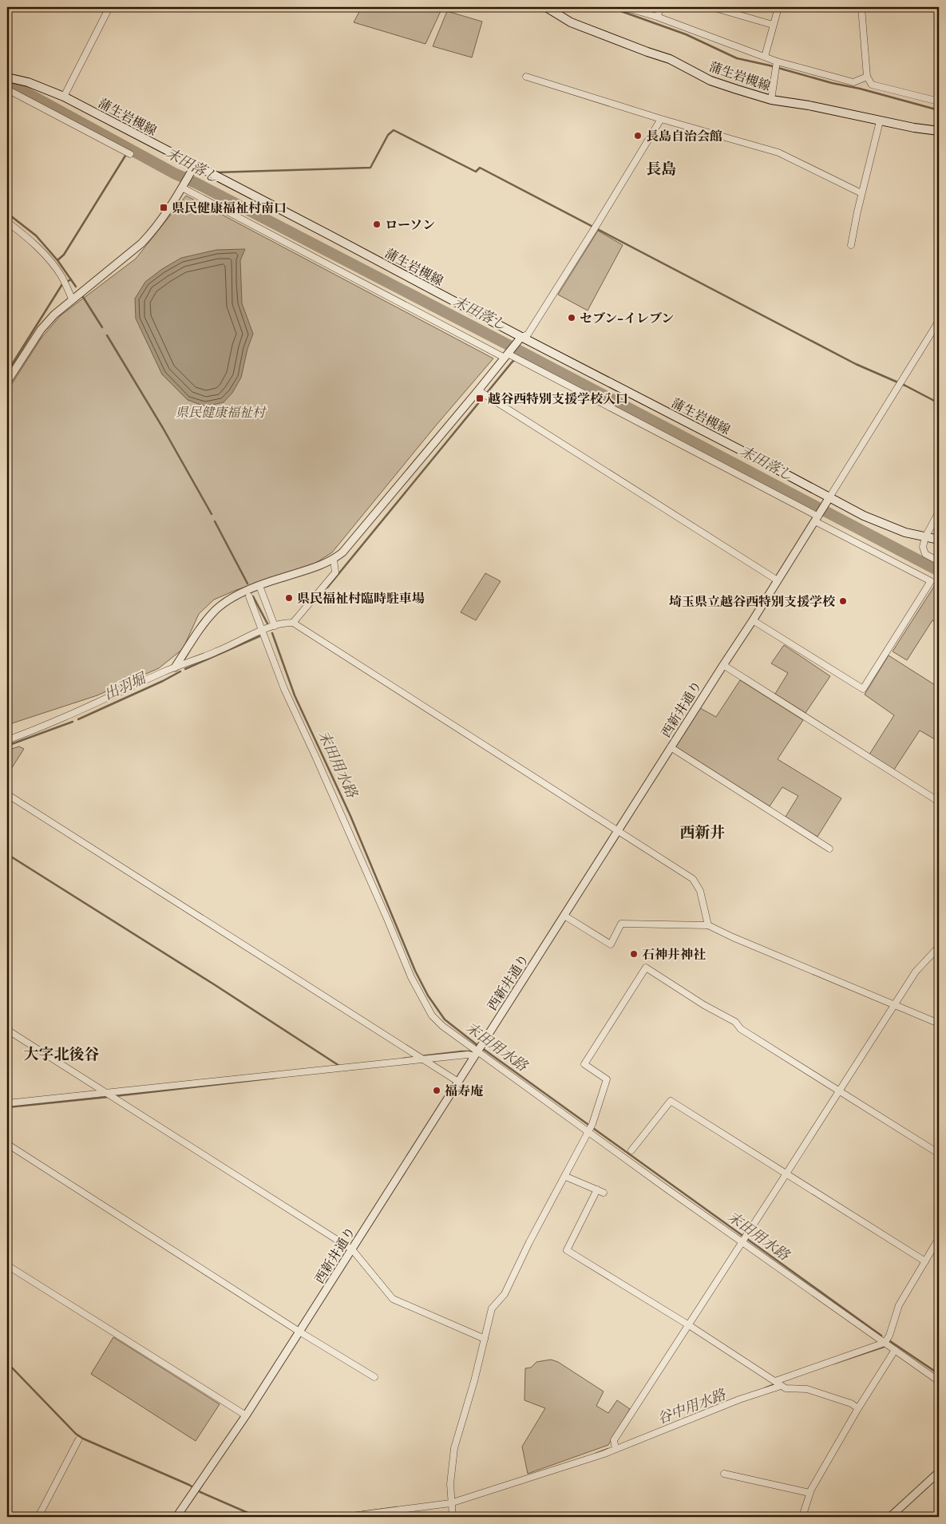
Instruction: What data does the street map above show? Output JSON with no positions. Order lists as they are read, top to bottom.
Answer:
{
  "streets": {
    "main road": ["蒲生岩槻線"],
    "street": ["西新井通り"]
  },
  "crossings": [
    ["蒲生岩槻線", "西新井通り"]
  ],
  "districts": ["長島", "西新井", "大字北後谷"],
  "water": [
    "末田落し",
    "出羽堀",
    "末田用水路",
    "谷中用水路"
  ],
  "parks": ["県民健康福祉村"],
  "places": {
    "other": [
      "長島自治会館",
      "ローソン",
      "セブン-イレブン",
      "県民福祉村臨時駐車場",
      "埼玉県立越谷西特別支援学校",
      "石神井神社",
      "福寿庵"
    ],
    "transit": ["県民健康福祉村南口", "越谷西特別支援学校入口"]
  }
}
